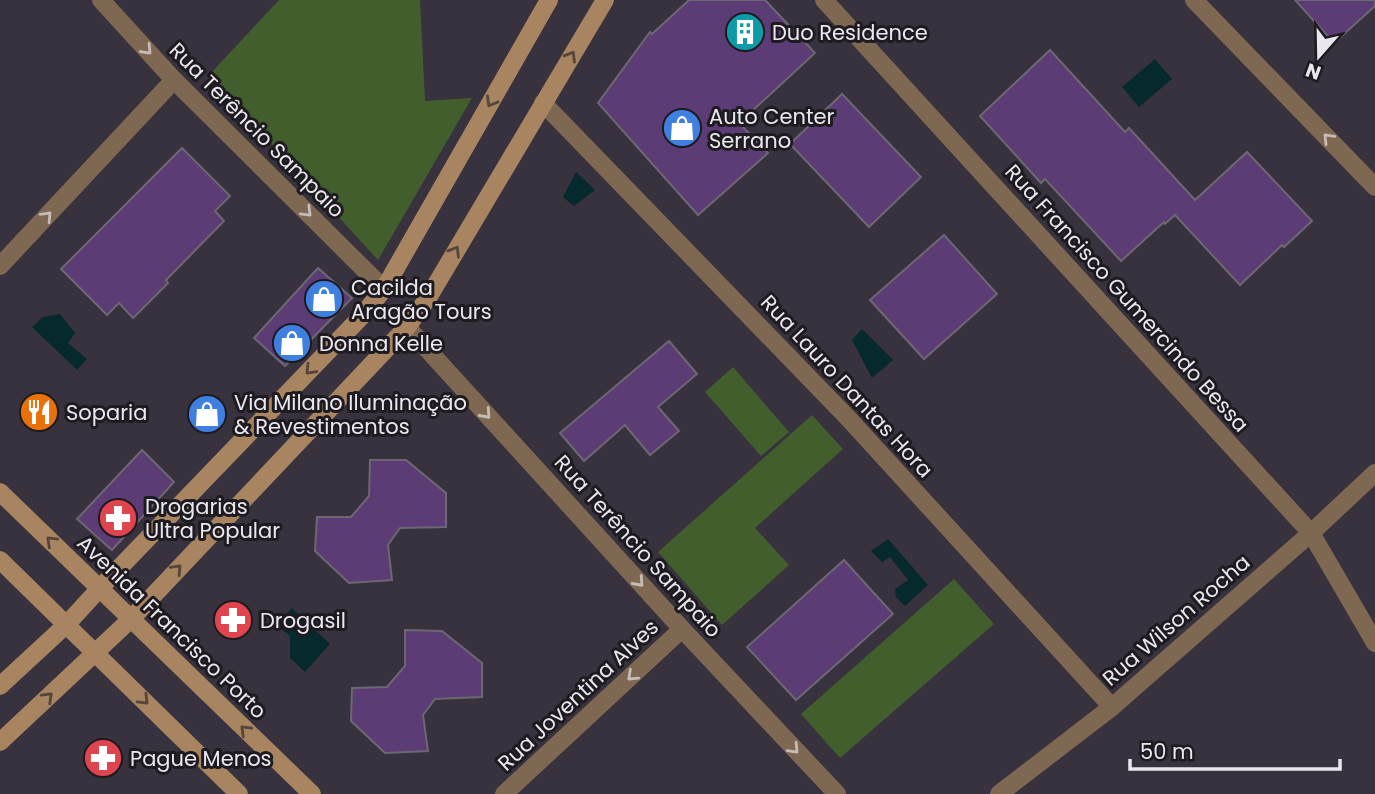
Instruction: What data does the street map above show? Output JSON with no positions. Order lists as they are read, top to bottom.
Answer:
{
  "streets": {
    "main road": ["Avenida Francisco Porto"],
    "street": [
      "Rua Terêncio Sampaio",
      "Rua Francisco Gumercindo Bessa",
      "Rua Lauro Dantas Hora",
      "Rua Wilson Rocha",
      "Rua Joventina Alves"
    ]
  },
  "crossings": [
    ["Rua Terêncio Sampaio", "Rua Joventina Alves"],
    ["Rua Francisco Gumercindo Bessa", "Rua Wilson Rocha"],
    ["Rua Lauro Dantas Hora", "Rua Wilson Rocha"]
  ],
  "one_way": ["Rua Terêncio Sampaio", "Rua Joventina Alves"],
  "places": {
    "building": ["Duo Residence"],
    "shop": [
      "Auto Center Serrano",
      "Cacilda Aragão Tours",
      "Donna Kelle",
      "Via Milano Iluminação & Revestimentos"
    ],
    "restaurant": ["Soparia"],
    "pharmacy": ["Drogarias Ultra Popular", "Drogasil", "Pague Menos"]
  },
  "scale_bar": "50 m",
  "north": "bottom"
}
